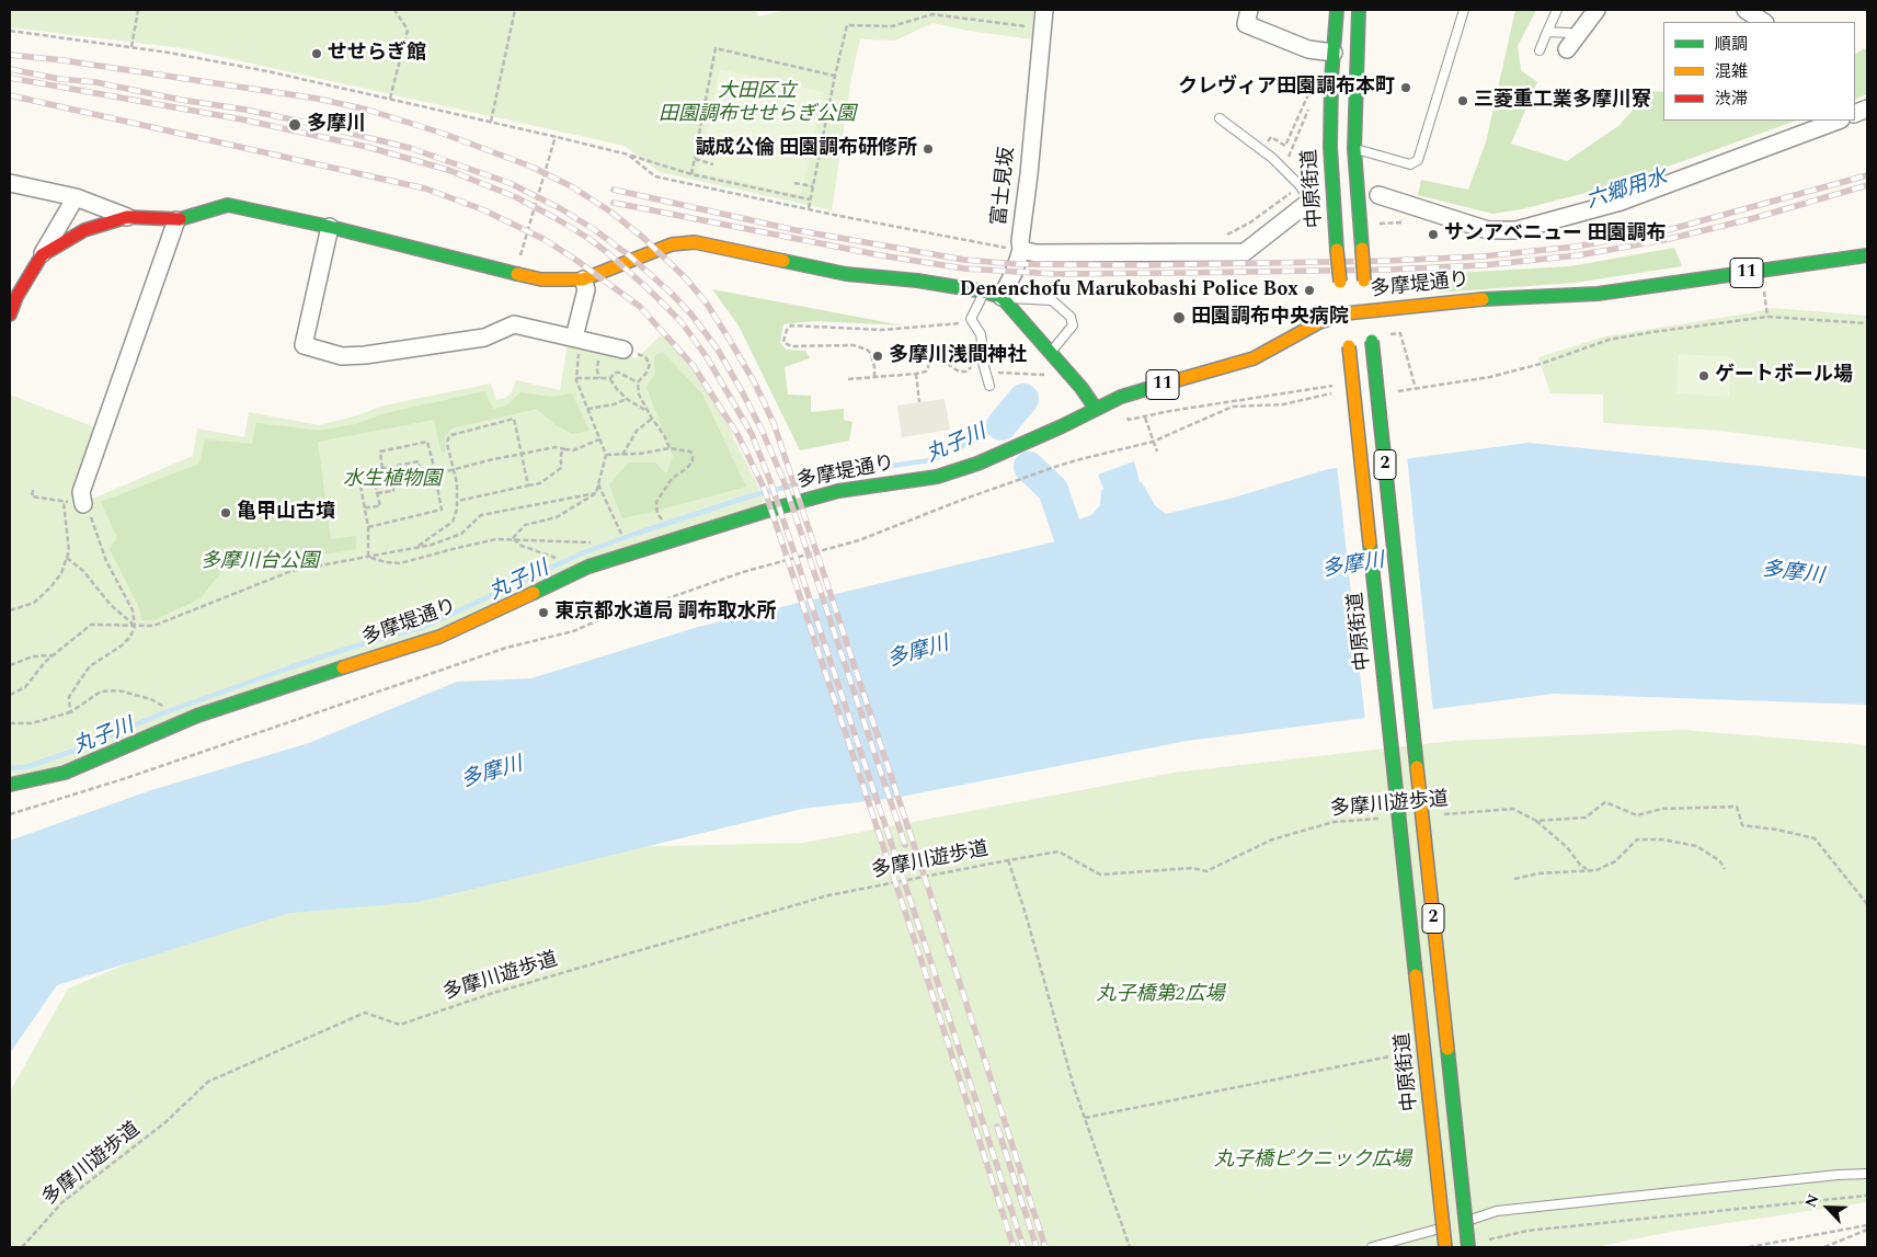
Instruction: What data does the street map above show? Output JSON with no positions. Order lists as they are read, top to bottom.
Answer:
{
  "streets": {
    "main road": [
      "中原街道",
      "11",
      "多摩堤通り",
      "2"
    ],
    "street": ["富士見坂"],
    "path": ["多摩川遊歩道"]
  },
  "crossings": [
    ["中原街道", "多摩堤通り"],
    ["多摩堤通り", "2"]
  ],
  "water": ["六郷用水", "丸子川", "多摩川"],
  "parks": [
    "大田区立 田園調布せせらぎ公園",
    "水生植物園",
    "多摩川台公園",
    "丸子橋第2広場",
    "丸子橋ピクニック広場"
  ],
  "places": [
    "せせらぎ館",
    "クレヴィア田園調布本町",
    "三菱重工業多摩川寮",
    "多摩川",
    "誠成公倫 田園調布研修所",
    "サンアベニュー 田園調布",
    "Denenchofu Marukobashi Police Box",
    "田園調布中央病院",
    "多摩川浅間神社",
    "ゲートボール場",
    "亀甲山古墳",
    "東京都水道局 調布取水所"
  ],
  "legend": ["順調", "混雑", "渋滞"],
  "north": "top left"
}
